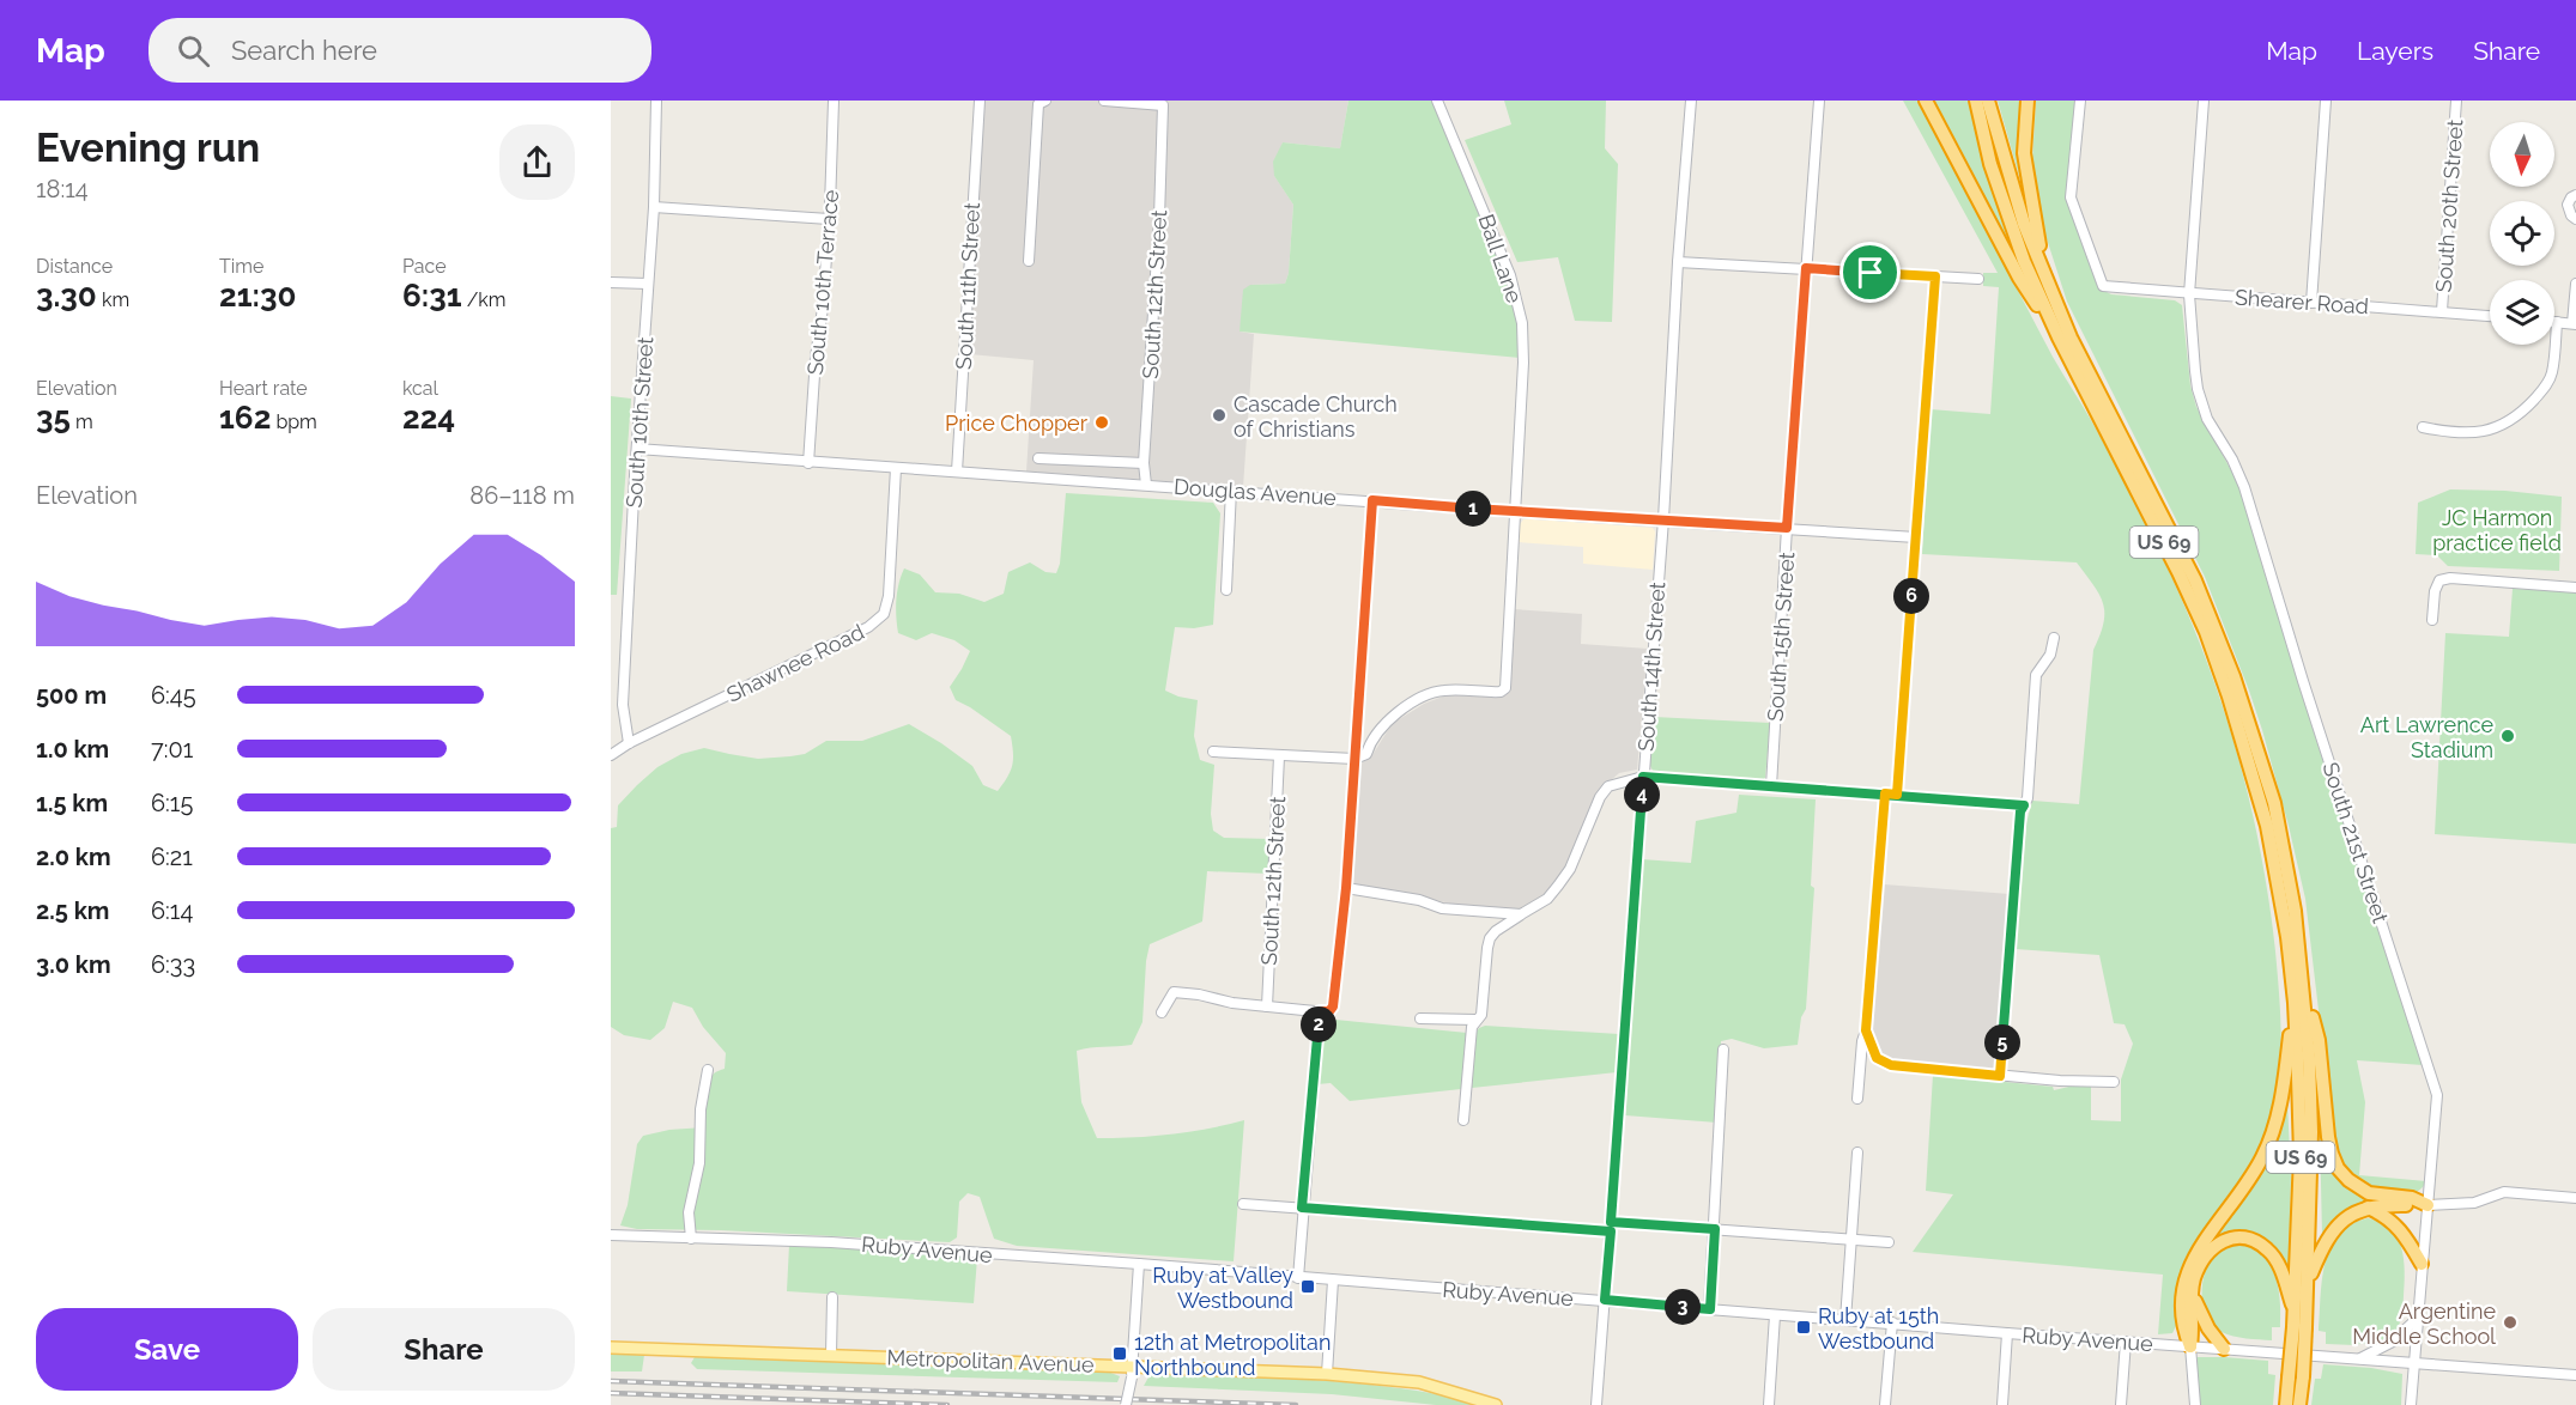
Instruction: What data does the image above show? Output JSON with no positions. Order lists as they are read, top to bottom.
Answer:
{
  "streets": {
    "highway": ["US 69"],
    "main road": ["Metropolitan Avenue"],
    "street": [
      "South 20th Street",
      "Ball Lane",
      "South 10th Terrace",
      "South 11th Street",
      "South 12th Street",
      "Shearer Road",
      "South 10th Street",
      "Douglas Avenue",
      "South 15th Street",
      "Shawnee Road",
      "South 14th Street",
      "South 21st Street",
      "Ruby Avenue"
    ]
  },
  "crossings": [
    ["South 20th Street", "Shearer Road"],
    ["Ball Lane", "Douglas Avenue"],
    ["South 10th Terrace", "Douglas Avenue"],
    ["South 11th Street", "Douglas Avenue"],
    ["South 12th Street", "Douglas Avenue"],
    ["Shearer Road", "South 21st Street"],
    ["South 10th Street", "Douglas Avenue"],
    ["South 10th Street", "Shawnee Road"],
    ["Douglas Avenue", "South 15th Street"],
    ["Douglas Avenue", "Shawnee Road"],
    ["Douglas Avenue", "South 14th Street"],
    ["South 14th Street", "Ruby Avenue"],
    ["South 21st Street", "Ruby Avenue"]
  ],
  "parks": ["JC Harmon practice field"],
  "places": {
    "other": [
      "Cascade Church of Christians",
      "Price Chopper",
      "Art Lawrence Stadium",
      "Argentine Middle School"
    ],
    "transit": ["Ruby at Valley Westbound", "Ruby at 15th Westbound", "12th at Metropolitan Northbound"]
  },
  "north": "bottom",
  "page": {
    "header": "Map",
    "search": "Search here",
    "nav": ["Map", "Layers", "Share"],
    "heading": ["Evening run", "18:14"],
    "stats": [
      ["Distance", "3.30 km"],
      ["Time", "21:30"],
      ["Pace", "6:31 /km"],
      ["Elevation", "35 m"],
      ["Heart rate", "162 bpm"],
      ["kcal", "224"]
    ],
    "chart": ["Elevation", "86–118 m"],
    "pins": [
      "1",
      "6",
      "4",
      "2",
      "5",
      "3"
    ],
    "list": [
      {
        "name": "500 m",
        "note": "6:45"
      },
      {
        "name": "1.0 km",
        "note": "7:01"
      },
      {
        "name": "1.5 km",
        "note": "6:15"
      },
      {
        "name": "2.0 km",
        "note": "6:21"
      },
      {
        "name": "2.5 km",
        "note": "6:14"
      },
      {
        "name": "3.0 km",
        "note": "6:33"
      }
    ],
    "buttons": ["Save", "Share"]
  }
}
